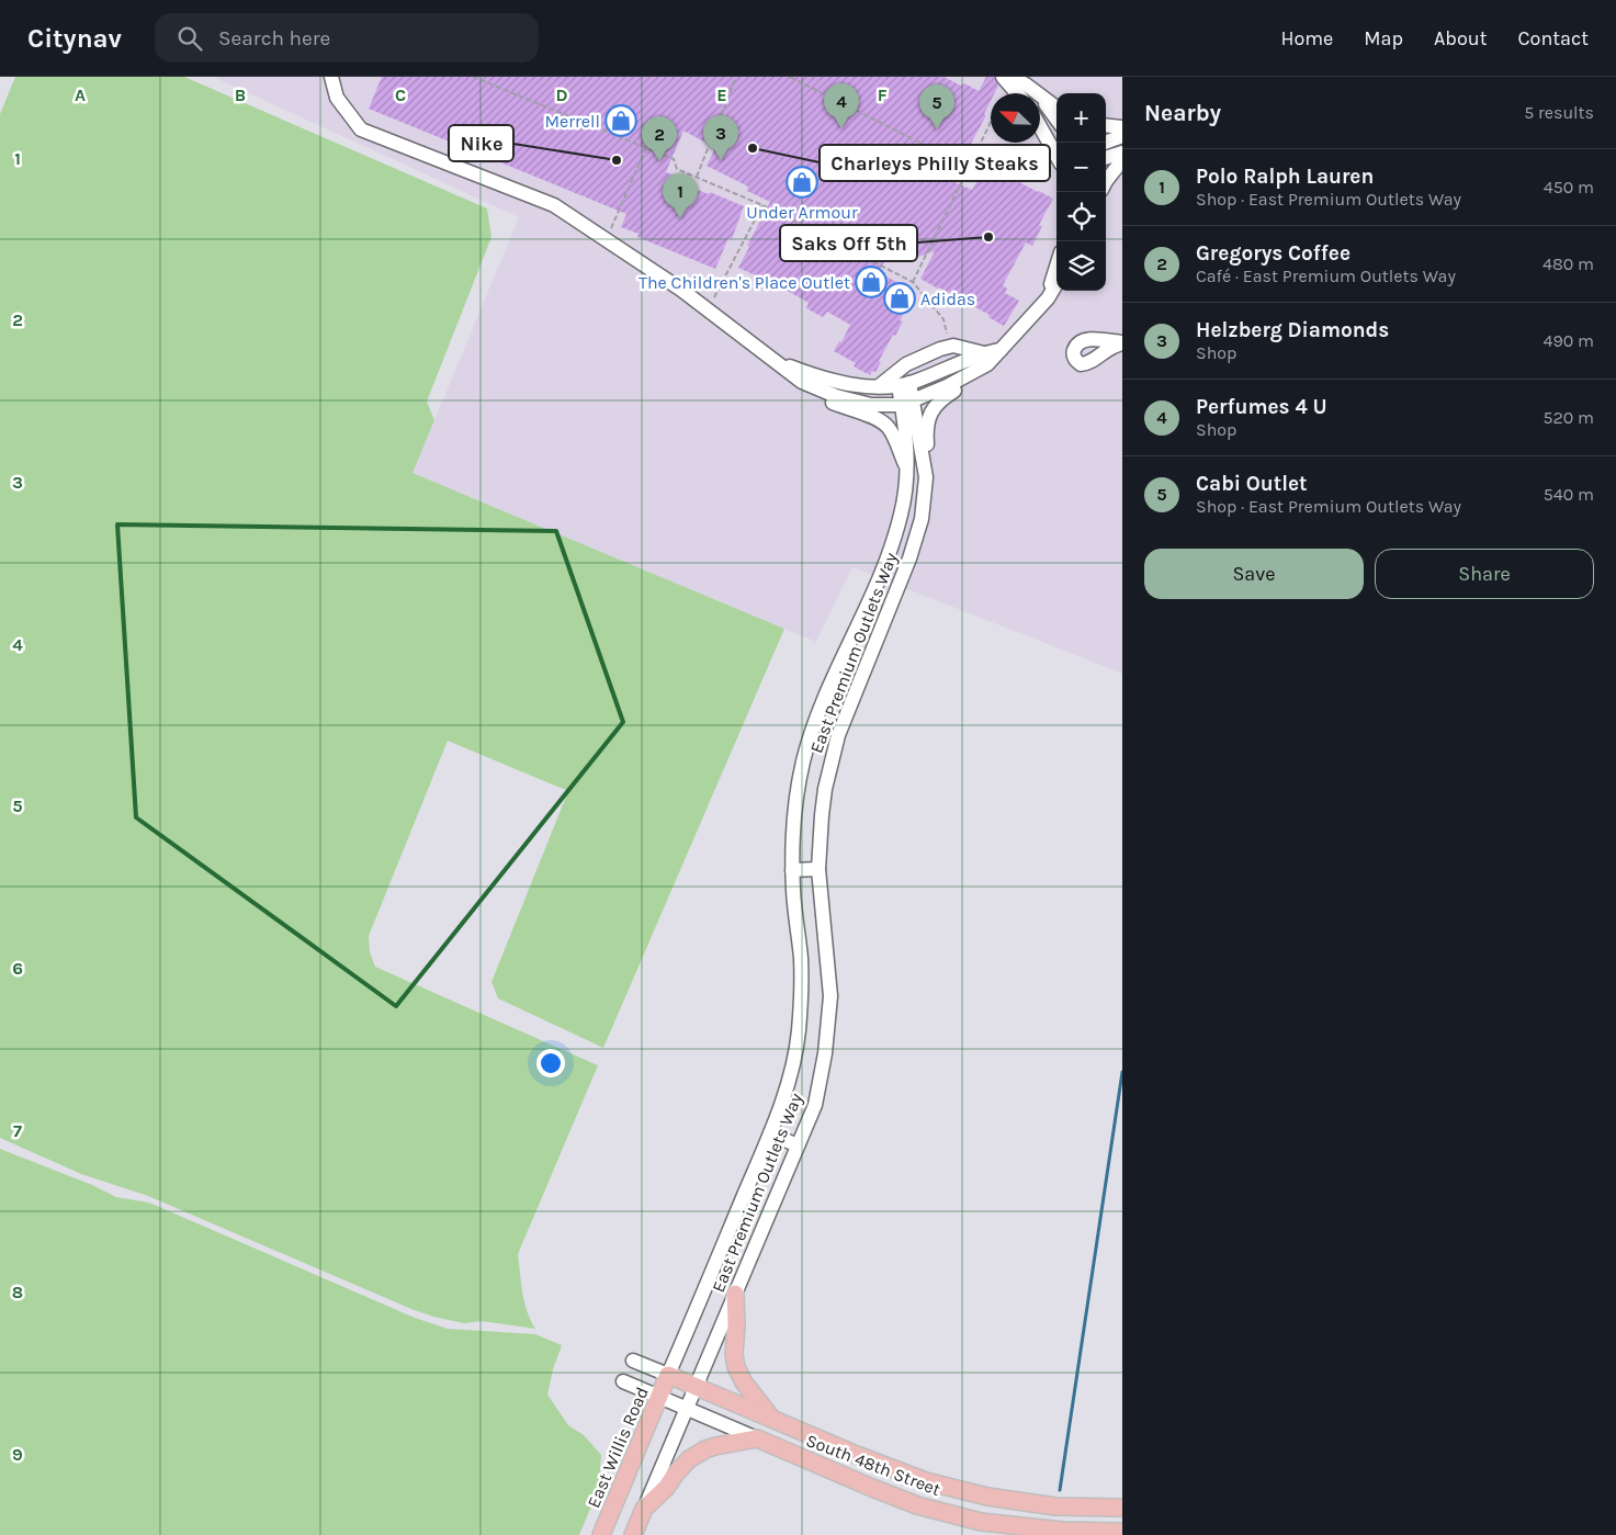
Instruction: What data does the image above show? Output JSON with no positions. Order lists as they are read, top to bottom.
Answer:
{
  "streets": {
    "main road": ["East Willis Road", "South 48th Street"],
    "street": ["East Premium Outlets Way"]
  },
  "crossings": [
    ["East Premium Outlets Way", "East Willis Road"],
    ["East Premium Outlets Way", "South 48th Street"],
    ["East Willis Road", "South 48th Street"]
  ],
  "places": {
    "shop": [
      "Merrell",
      "Under Armour",
      "The Children's Place Outlet",
      "Adidas"
    ],
    "other": ["Charleys Philly Steaks", "Nike", "Saks Off 5th"]
  },
  "north": "top left",
  "page": {
    "header": "Citynav",
    "search": "Search here",
    "nav": [
      "Home",
      "Map",
      "About",
      "Contact"
    ],
    "heading": ["Nearby", "5 results"],
    "pins": [
      "4",
      "5",
      "3",
      "2",
      "1"
    ],
    "map_buttons": ["+", "−"],
    "list": [
      {
        "mark": "1",
        "name": "Polo Ralph Lauren",
        "note": "Shop · East Premium Outlets Way",
        "value": "450 m"
      },
      {
        "mark": "2",
        "name": "Gregorys Coffee",
        "note": "Café · East Premium Outlets Way",
        "value": "480 m"
      },
      {
        "mark": "3",
        "name": "Helzberg Diamonds",
        "note": "Shop",
        "value": "490 m"
      },
      {
        "mark": "4",
        "name": "Perfumes 4 U",
        "note": "Shop",
        "value": "520 m"
      },
      {
        "mark": "5",
        "name": "Cabi Outlet",
        "note": "Shop · East Premium Outlets Way",
        "value": "540 m"
      }
    ],
    "buttons": ["Save", "Share"]
  },
  "grid": {
    "columns": [
      "A",
      "B",
      "C",
      "D",
      "E",
      "F"
    ],
    "rows": [
      "1",
      "2",
      "3",
      "4",
      "5",
      "6",
      "7",
      "8",
      "9"
    ]
  }
}
